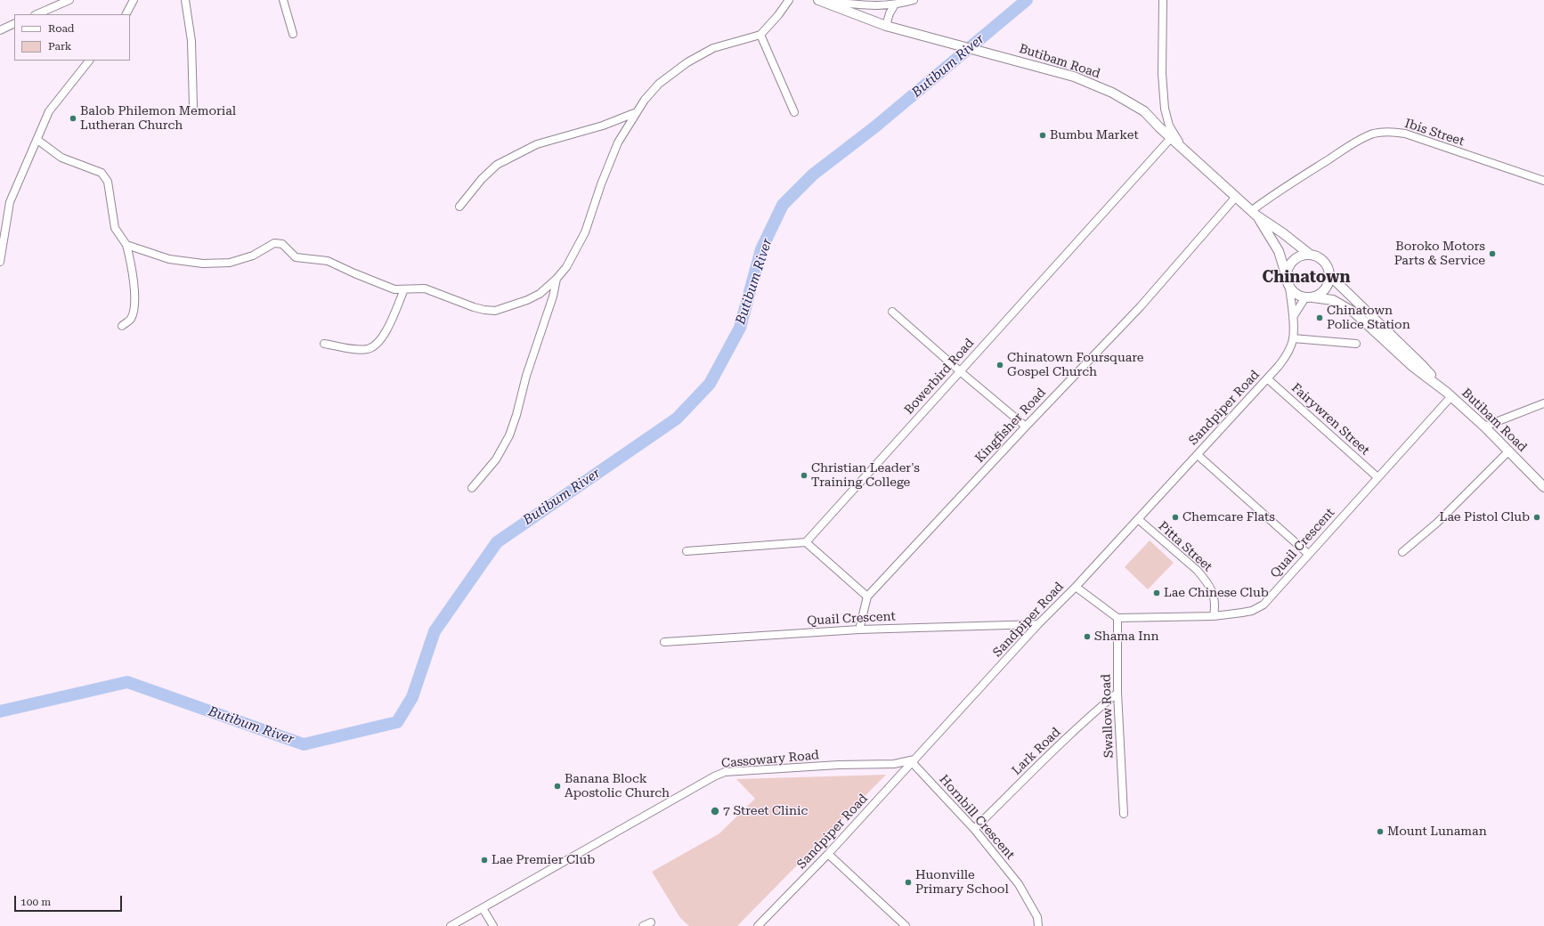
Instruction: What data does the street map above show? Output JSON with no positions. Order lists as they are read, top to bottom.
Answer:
{
  "streets": {
    "main road": ["Butibam Road"],
    "street": [
      "Ibis Street",
      "Bowerbird Road",
      "Sandpiper Road",
      "Fairywren Street",
      "Kingfisher Road",
      "Quail Crescent",
      "Pitta Street",
      "Swallow Road",
      "Lark Road",
      "Cassowary Road",
      "Hornbill Crescent"
    ]
  },
  "crossings": [
    ["Butibam Road", "Ibis Street"],
    ["Butibam Road", "Bowerbird Road"],
    ["Butibam Road", "Sandpiper Road"],
    ["Butibam Road", "Kingfisher Road"],
    ["Butibam Road", "Quail Crescent"],
    ["Sandpiper Road", "Fairywren Street"],
    ["Sandpiper Road", "Quail Crescent"],
    ["Sandpiper Road", "Pitta Street"],
    ["Sandpiper Road", "Cassowary Road"],
    ["Sandpiper Road", "Hornbill Crescent"],
    ["Fairywren Street", "Quail Crescent"],
    ["Kingfisher Road", "Quail Crescent"],
    ["Quail Crescent", "Pitta Street"],
    ["Quail Crescent", "Swallow Road"],
    ["Swallow Road", "Lark Road"],
    ["Lark Road", "Hornbill Crescent"],
    ["Cassowary Road", "Hornbill Crescent"]
  ],
  "districts": ["Chinatown"],
  "water": ["Butibum River"],
  "places": [
    "Balob Philemon Memorial Lutheran Church",
    "Bumbu Market",
    "Boroko Motors Parts & Service",
    "Chinatown Police Station",
    "Chinatown Foursquare Gospel Church",
    "Christian Leader's Training College",
    "Chemcare Flats",
    "Lae Pistol Club",
    "Lae Chinese Club",
    "Shama Inn",
    "Banana Block Apostolic Church",
    "7 Street Clinic",
    "Mount Lunaman",
    "Lae Premier Club",
    "Huonville Primary School"
  ],
  "legend": ["Road", "Park"],
  "scale_bar": "100 m"
}
